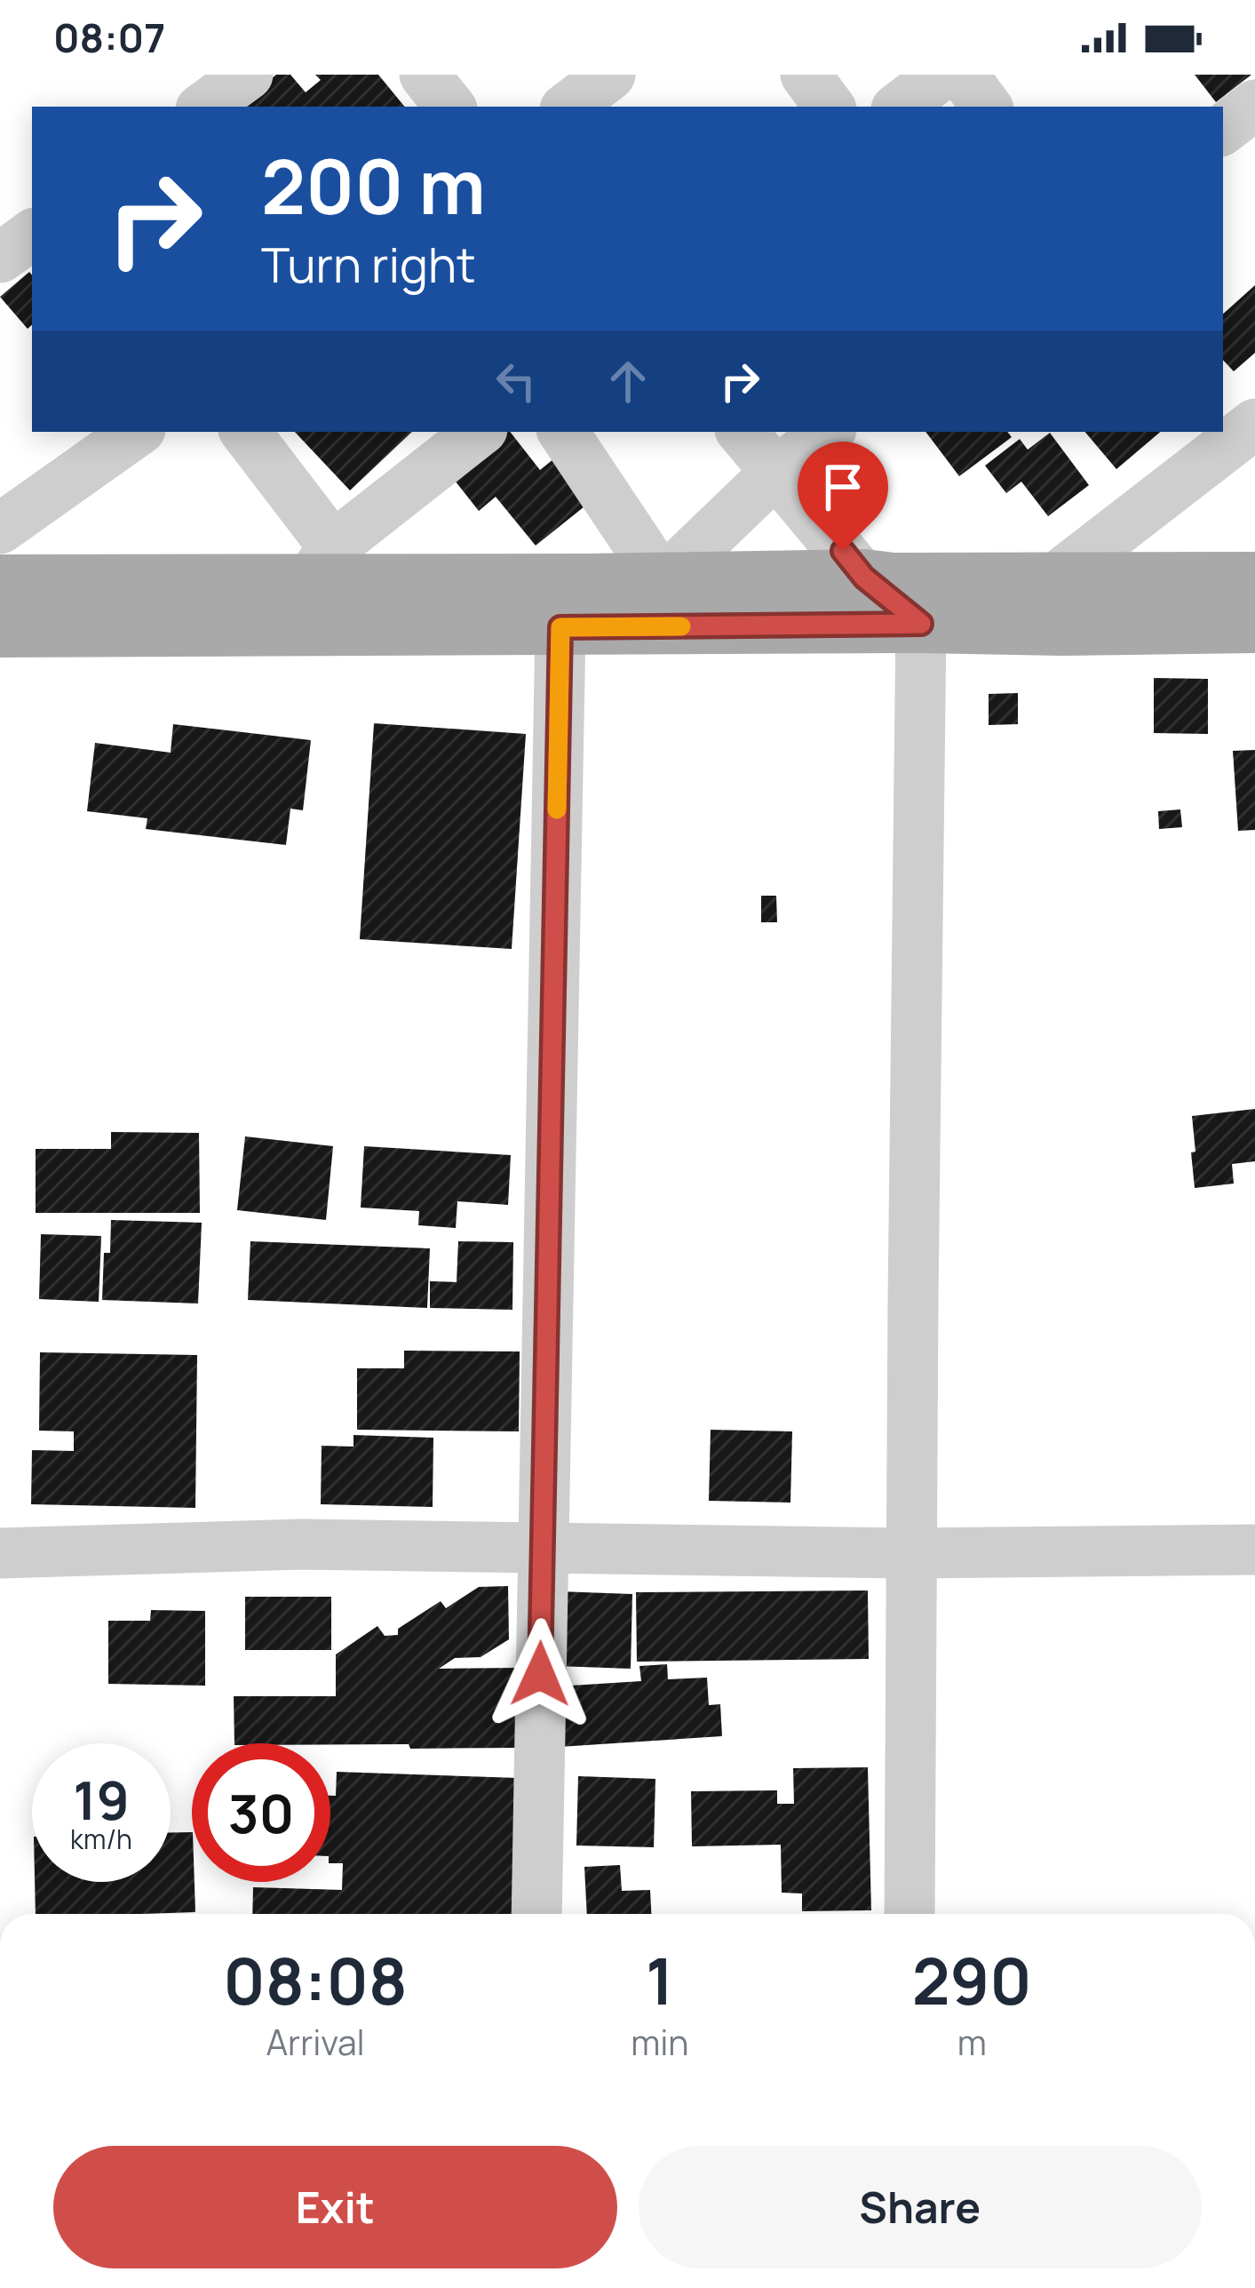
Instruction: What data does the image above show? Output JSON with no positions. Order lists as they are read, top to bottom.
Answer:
{
  "page": {
    "status": "08:07",
    "turn": ["200 m", "Turn right"],
    "speed": "19 km/h",
    "limit": "30",
    "eta": [
      "08:08",
      "Arrival",
      "1",
      "min",
      "290",
      "m"
    ],
    "buttons": ["Exit", "Share"]
  }
}
